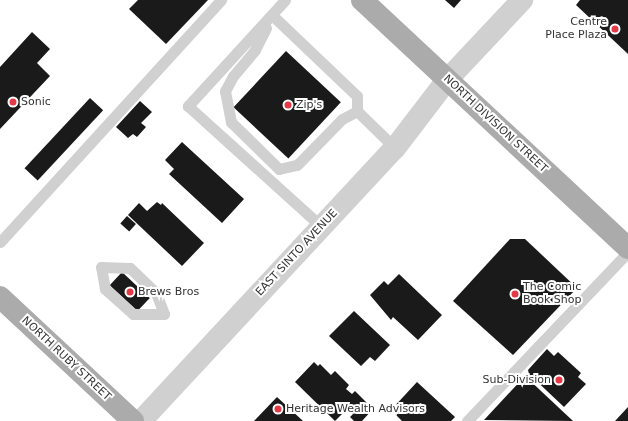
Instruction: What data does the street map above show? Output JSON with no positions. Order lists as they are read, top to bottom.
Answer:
{
  "streets": {
    "main road": ["NORTH DIVISION STREET", "NORTH RUBY STREET"],
    "street": ["EAST SINTO AVENUE"]
  },
  "crossings": [
    ["NORTH DIVISION STREET", "EAST SINTO AVENUE"]
  ],
  "places": [
    "Centre Place Plaza",
    "Sonic",
    "Zip's",
    "Brews Bros",
    "The Comic Book Shop",
    "Sub-Division",
    "Heritage Wealth Advisors"
  ]
}
